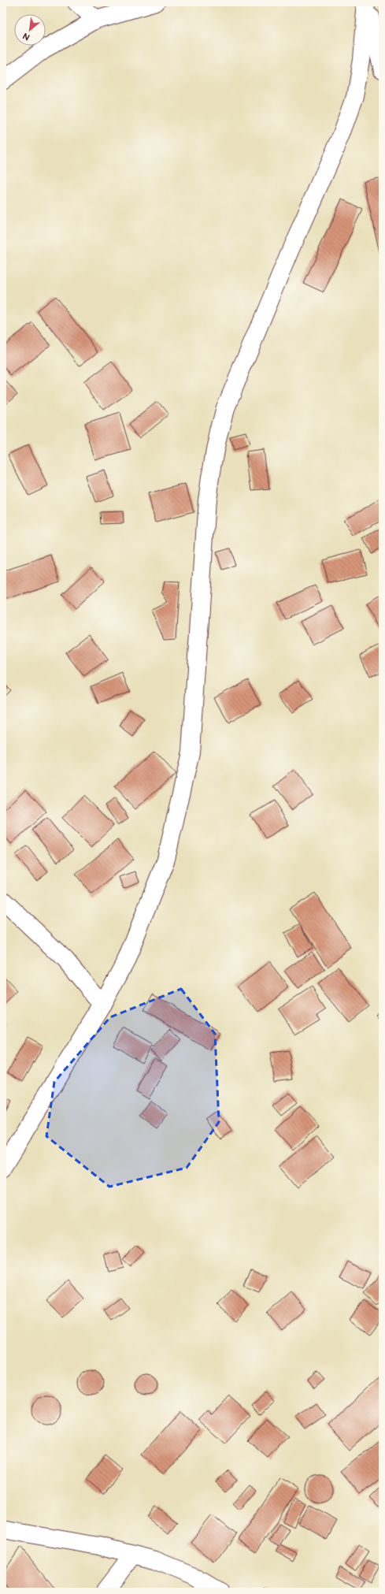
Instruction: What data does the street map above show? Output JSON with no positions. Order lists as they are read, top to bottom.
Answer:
{
  "north": "bottom left"
}
